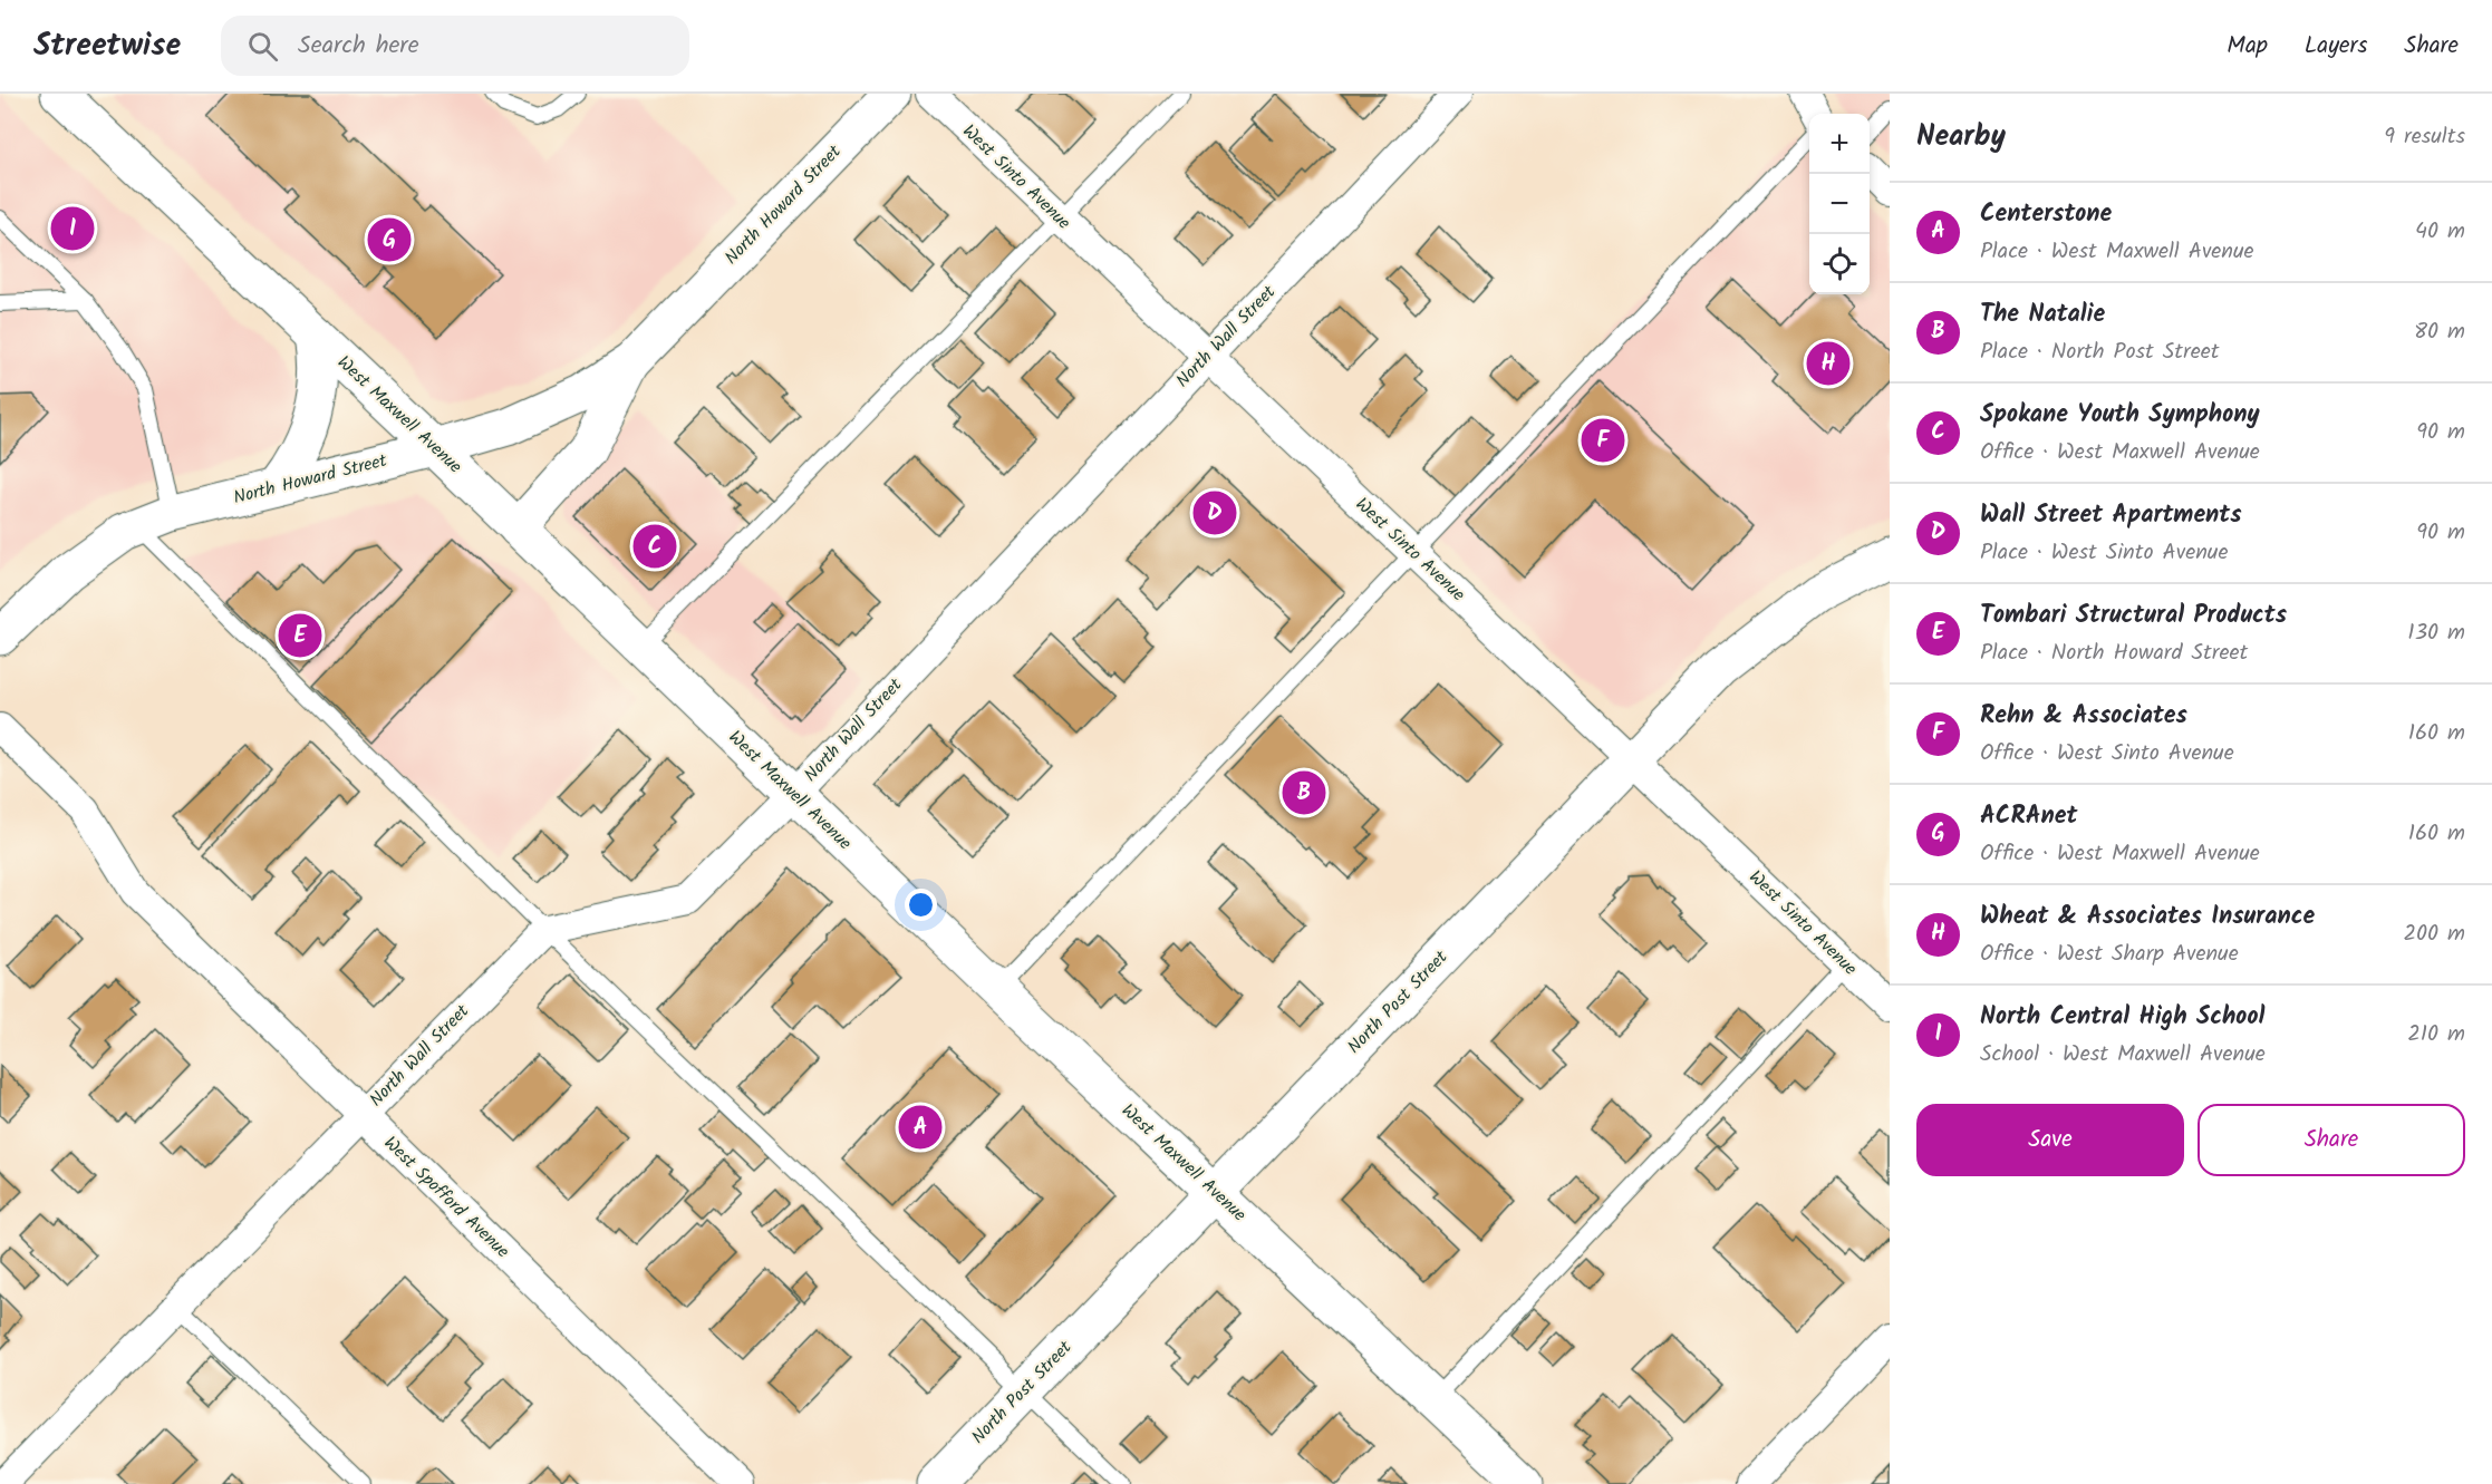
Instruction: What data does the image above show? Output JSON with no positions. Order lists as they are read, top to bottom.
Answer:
{
  "streets": {
    "street": [
      "West Sinto Avenue",
      "North Howard Street",
      "North Wall Street",
      "West Maxwell Avenue",
      "North Post Street",
      "West Spofford Avenue"
    ]
  },
  "crossings": [
    ["West Sinto Avenue", "North Wall Street"],
    ["West Sinto Avenue", "North Post Street"],
    ["North Howard Street", "West Maxwell Avenue"],
    ["North Wall Street", "West Maxwell Avenue"],
    ["North Wall Street", "West Spofford Avenue"],
    ["West Maxwell Avenue", "North Post Street"]
  ],
  "page": {
    "header": "Streetwise",
    "search": "Search here",
    "nav": ["Map", "Layers", "Share"],
    "heading": ["Nearby", "9 results"],
    "map_buttons": ["+", "−"],
    "list": [
      {
        "mark": "A",
        "name": "Centerstone",
        "note": "Place · West Maxwell Avenue",
        "value": "40 m"
      },
      {
        "mark": "B",
        "name": "The Natalie",
        "note": "Place · North Post Street",
        "value": "80 m"
      },
      {
        "mark": "C",
        "name": "Spokane Youth Symphony",
        "note": "Office · West Maxwell Avenue",
        "value": "90 m"
      },
      {
        "mark": "D",
        "name": "Wall Street Apartments",
        "note": "Place · West Sinto Avenue",
        "value": "90 m"
      },
      {
        "mark": "E",
        "name": "Tombari Structural Products",
        "note": "Place · North Howard Street",
        "value": "130 m"
      },
      {
        "mark": "F",
        "name": "Rehn & Associates",
        "note": "Office · West Sinto Avenue",
        "value": "160 m"
      },
      {
        "mark": "G",
        "name": "ACRAnet",
        "note": "Office · West Maxwell Avenue",
        "value": "160 m"
      },
      {
        "mark": "H",
        "name": "Wheat & Associates Insurance",
        "note": "Office · West Sharp Avenue",
        "value": "200 m"
      },
      {
        "mark": "I",
        "name": "North Central High School",
        "note": "School · West Maxwell Avenue",
        "value": "210 m"
      }
    ],
    "pins": [
      "I",
      "G",
      "H",
      "F",
      "D",
      "C",
      "E",
      "B",
      "A"
    ],
    "buttons": ["Save", "Share"]
  }
}
